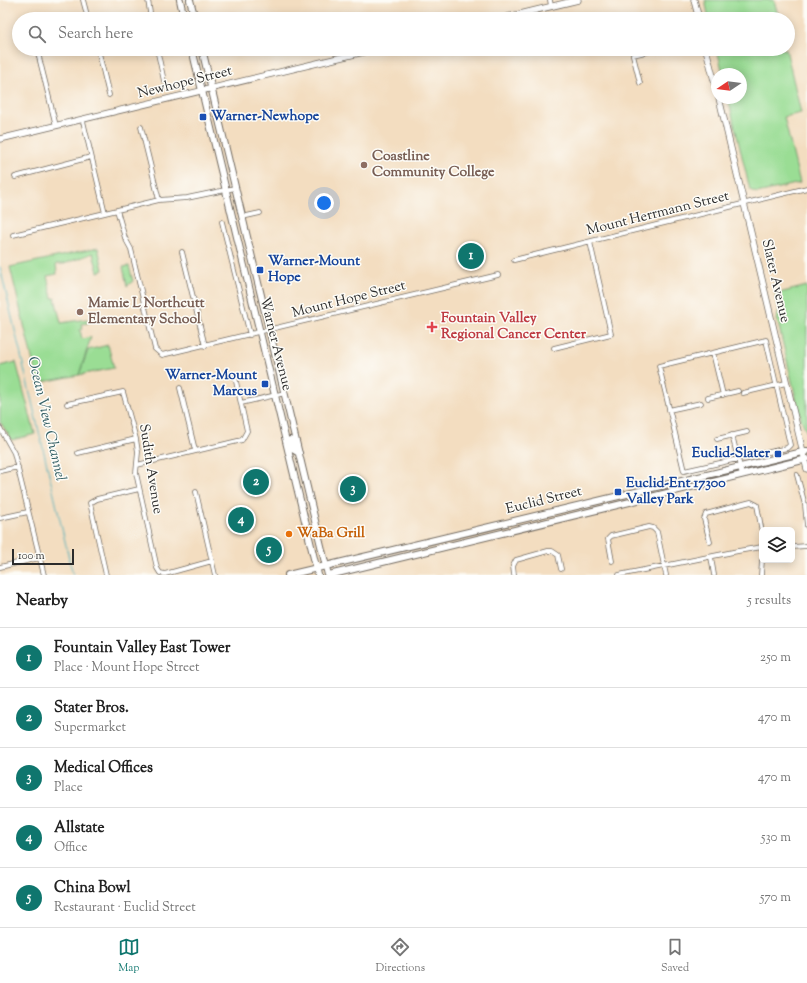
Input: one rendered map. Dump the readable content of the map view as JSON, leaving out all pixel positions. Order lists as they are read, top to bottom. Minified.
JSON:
{"streets":{"main road":["Warner Avenue","Euclid Street"],"street":["Newhope Street","Mount Herrmann Street","Slater Avenue","Mount Hope Street","Sudith Avenue"]},"crossings":[["Newhope Street","Warner Avenue"],["Mount Herrmann Street","Slater Avenue"],["Slater Avenue","Euclid Street"],["Mount Hope Street","Warner Avenue"],["Warner Avenue","Euclid Street"]],"water":["Ocean View Channel"],"places":{"transit":["Warner-Newhope","Warner-Mount Hope","Warner-Mount Marcus","Euclid-Slater","Euclid-Ent 17300 Valley Park"],"other":["Coastline Community College","Mamie L Northcutt Elementary School","WaBa Grill"],"health":["Fountain Valley Regional Cancer Center"]},"scale_bar":"100 m","north":"left","page":{"search":"Search here","pins":["1","2","3","4","5"],"scale":"100 m","heading":["Nearby","5 results"],"list":[{"mark":"1","name":"Fountain Valley East Tower","note":"Place · Mount Hope Street","value":"250 m"},{"mark":"2","name":"Stater Bros.","note":"Supermarket","value":"470 m"},{"mark":"3","name":"Medical Offices","note":"Place","value":"470 m"},{"mark":"4","name":"Allstate","note":"Office","value":"530 m"},{"mark":"5","name":"China Bowl","note":"Restaurant · Euclid Street","value":"570 m"}],"nav":["Map","Directions","Saved"]}}
